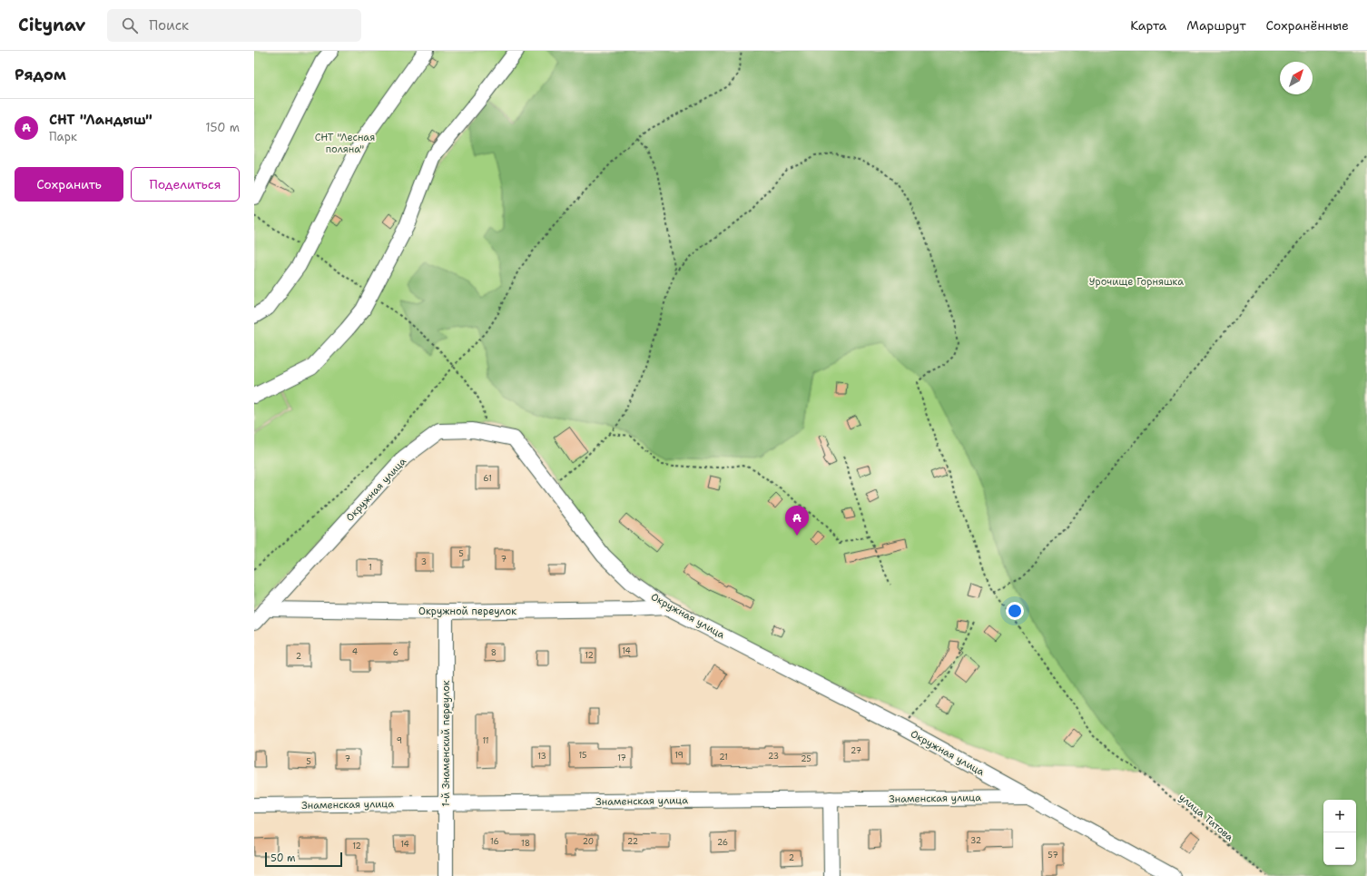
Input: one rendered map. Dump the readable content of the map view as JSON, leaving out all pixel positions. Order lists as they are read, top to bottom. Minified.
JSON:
{"streets":{"street":["Окружная улица","Окружной переулок","1-й Знаменский переулок","Знаменская улица"],"path":["улица Титова"]},"crossings":[["Окружная улица","Окружной переулок"],["Окружная улица","Знаменская улица"],["Окружной переулок","1-й Знаменский переулок"],["1-й Знаменский переулок","Знаменская улица"]],"parks":["СНТ \"Лесная поляна\"","Урочище Горняшка"],"house_numbers":["61","5","7","3","1","14","4","6","8","12","2","9","11","27","15","19","13","23","21","17","7","25","5","32","16","20","22","26","18","14","12","57","2"],"scale_bar":"50 m","north":"top right","page":{"header":"Citynav","search":"Поиск","nav":["Карта","Маршрут","Сохранённые"],"heading":"Рядом","list":[{"mark":"A","name":"СНТ \"Ландыш\"","note":"Парк","value":"150 m"}],"buttons":["Сохранить","Поделиться"],"pins":"A","map_buttons":["+","−"],"scale":"50 m"}}
